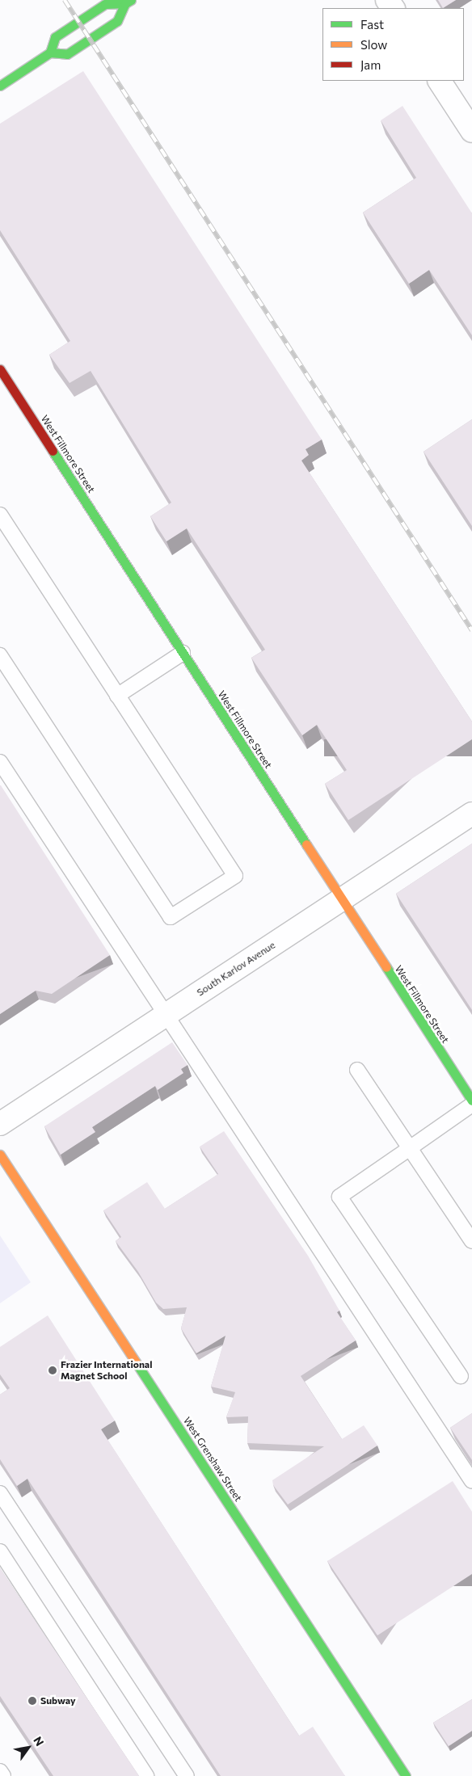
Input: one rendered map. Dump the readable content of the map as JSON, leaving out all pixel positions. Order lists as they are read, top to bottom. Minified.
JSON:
{"streets":{"street":["West Fillmore Street","South Karlov Avenue","West Grenshaw Street"]},"crossings":[["West Fillmore Street","South Karlov Avenue"]],"places":["Frazier International Magnet School","Subway"],"legend":["Fast","Slow","Jam"],"north":"top right"}
